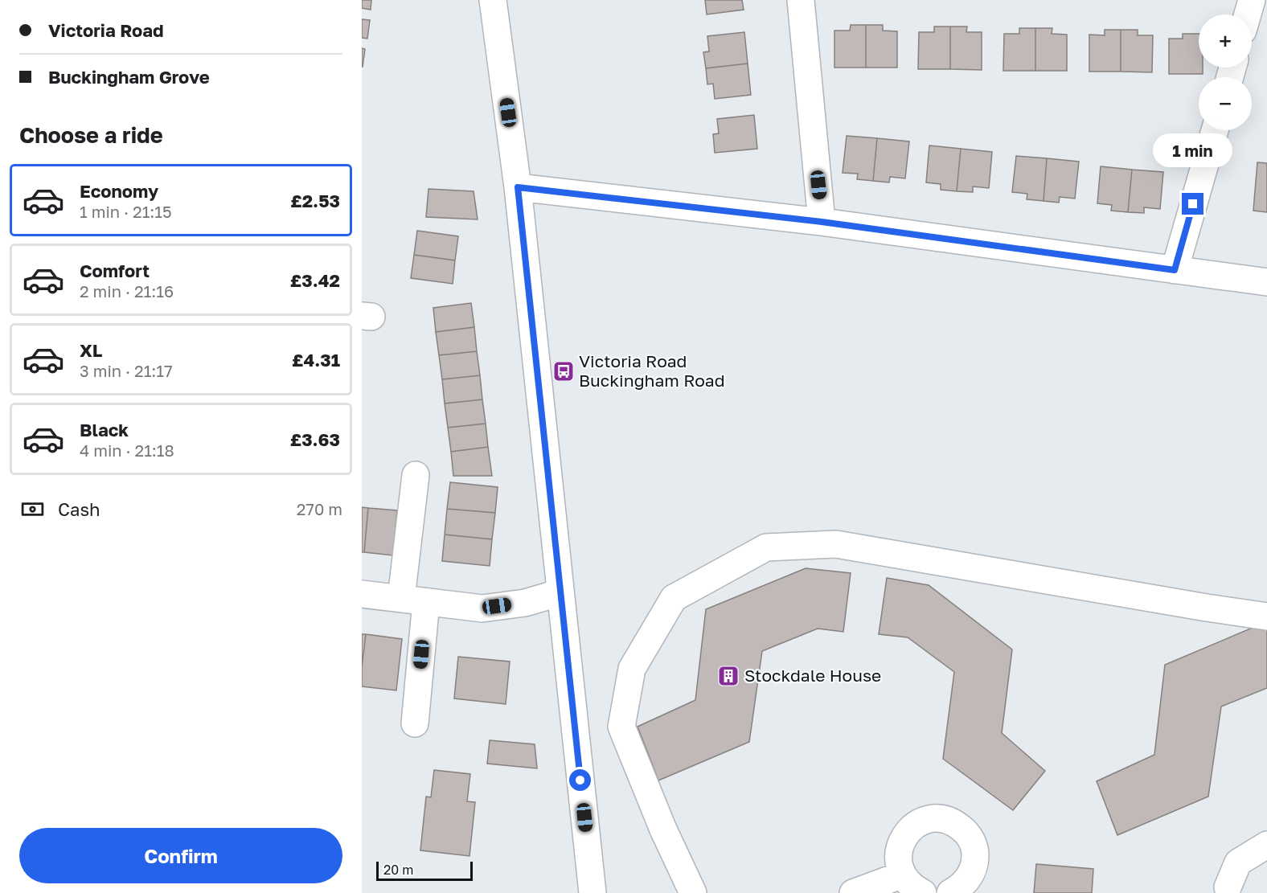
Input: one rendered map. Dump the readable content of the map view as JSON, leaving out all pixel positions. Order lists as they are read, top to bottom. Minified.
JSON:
{"places":{"bus stop":["Victoria Road Buckingham Road"],"building":["Stockdale House"]},"scale_bar":"20 m","page":{"banner":["Victoria Road","Buckingham Grove"],"map_buttons":["+","−"],"heading":"Choose a ride","bubble":"1 min","list":[{"name":"Economy","note":"1 min · 21:15","value":"£2.53"},{"name":"Comfort","note":"2 min · 21:16","value":"£3.42"},{"name":"XL","note":"3 min · 21:17","value":"£4.31"},{"name":"Black","note":"4 min · 21:18","value":"£3.63"}],"pay":["Cash","270 m"],"buttons":"Confirm","scale":"20 m"}}
